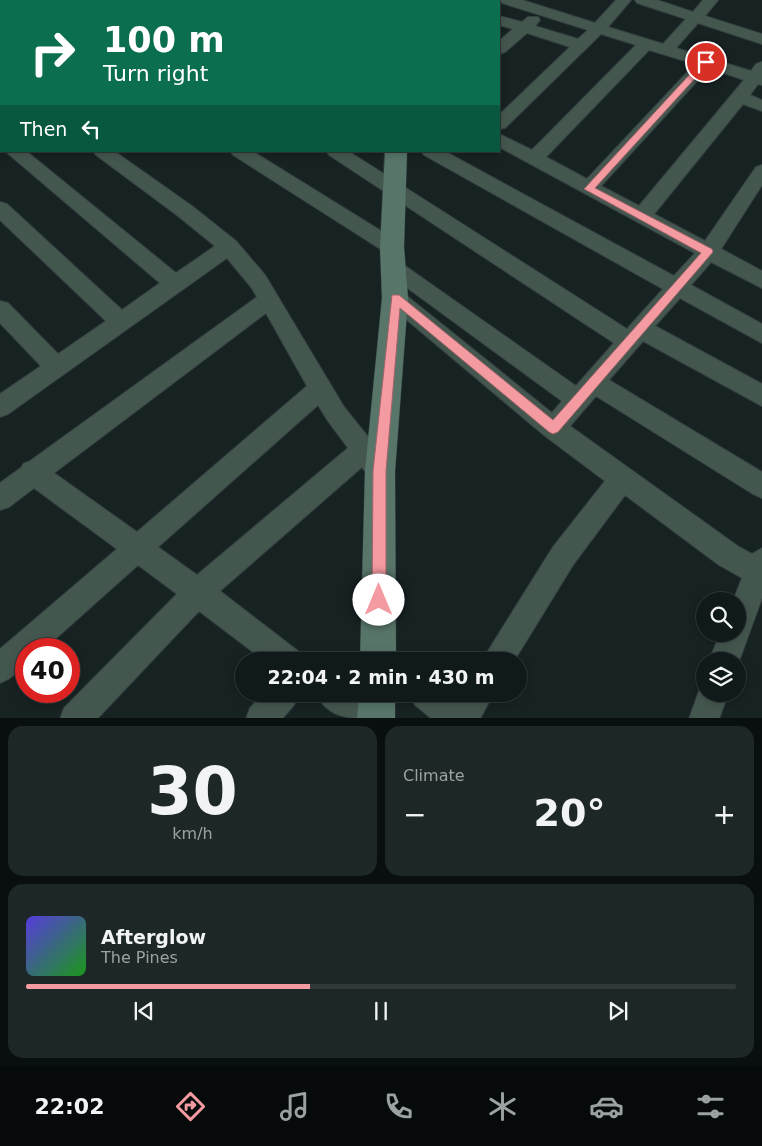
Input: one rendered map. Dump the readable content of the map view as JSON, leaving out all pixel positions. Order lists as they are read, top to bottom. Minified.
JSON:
{"page":{"turn":["100 m","Turn right"],"then":"Then","limit":"40","trip":"22:04 · 2 min · 430 m","tile":[["30","km/h"],"Climate"],"heat":["−","20°","+"],"song":["Afterglow","The Pines"],"tabs":"22:02"}}
